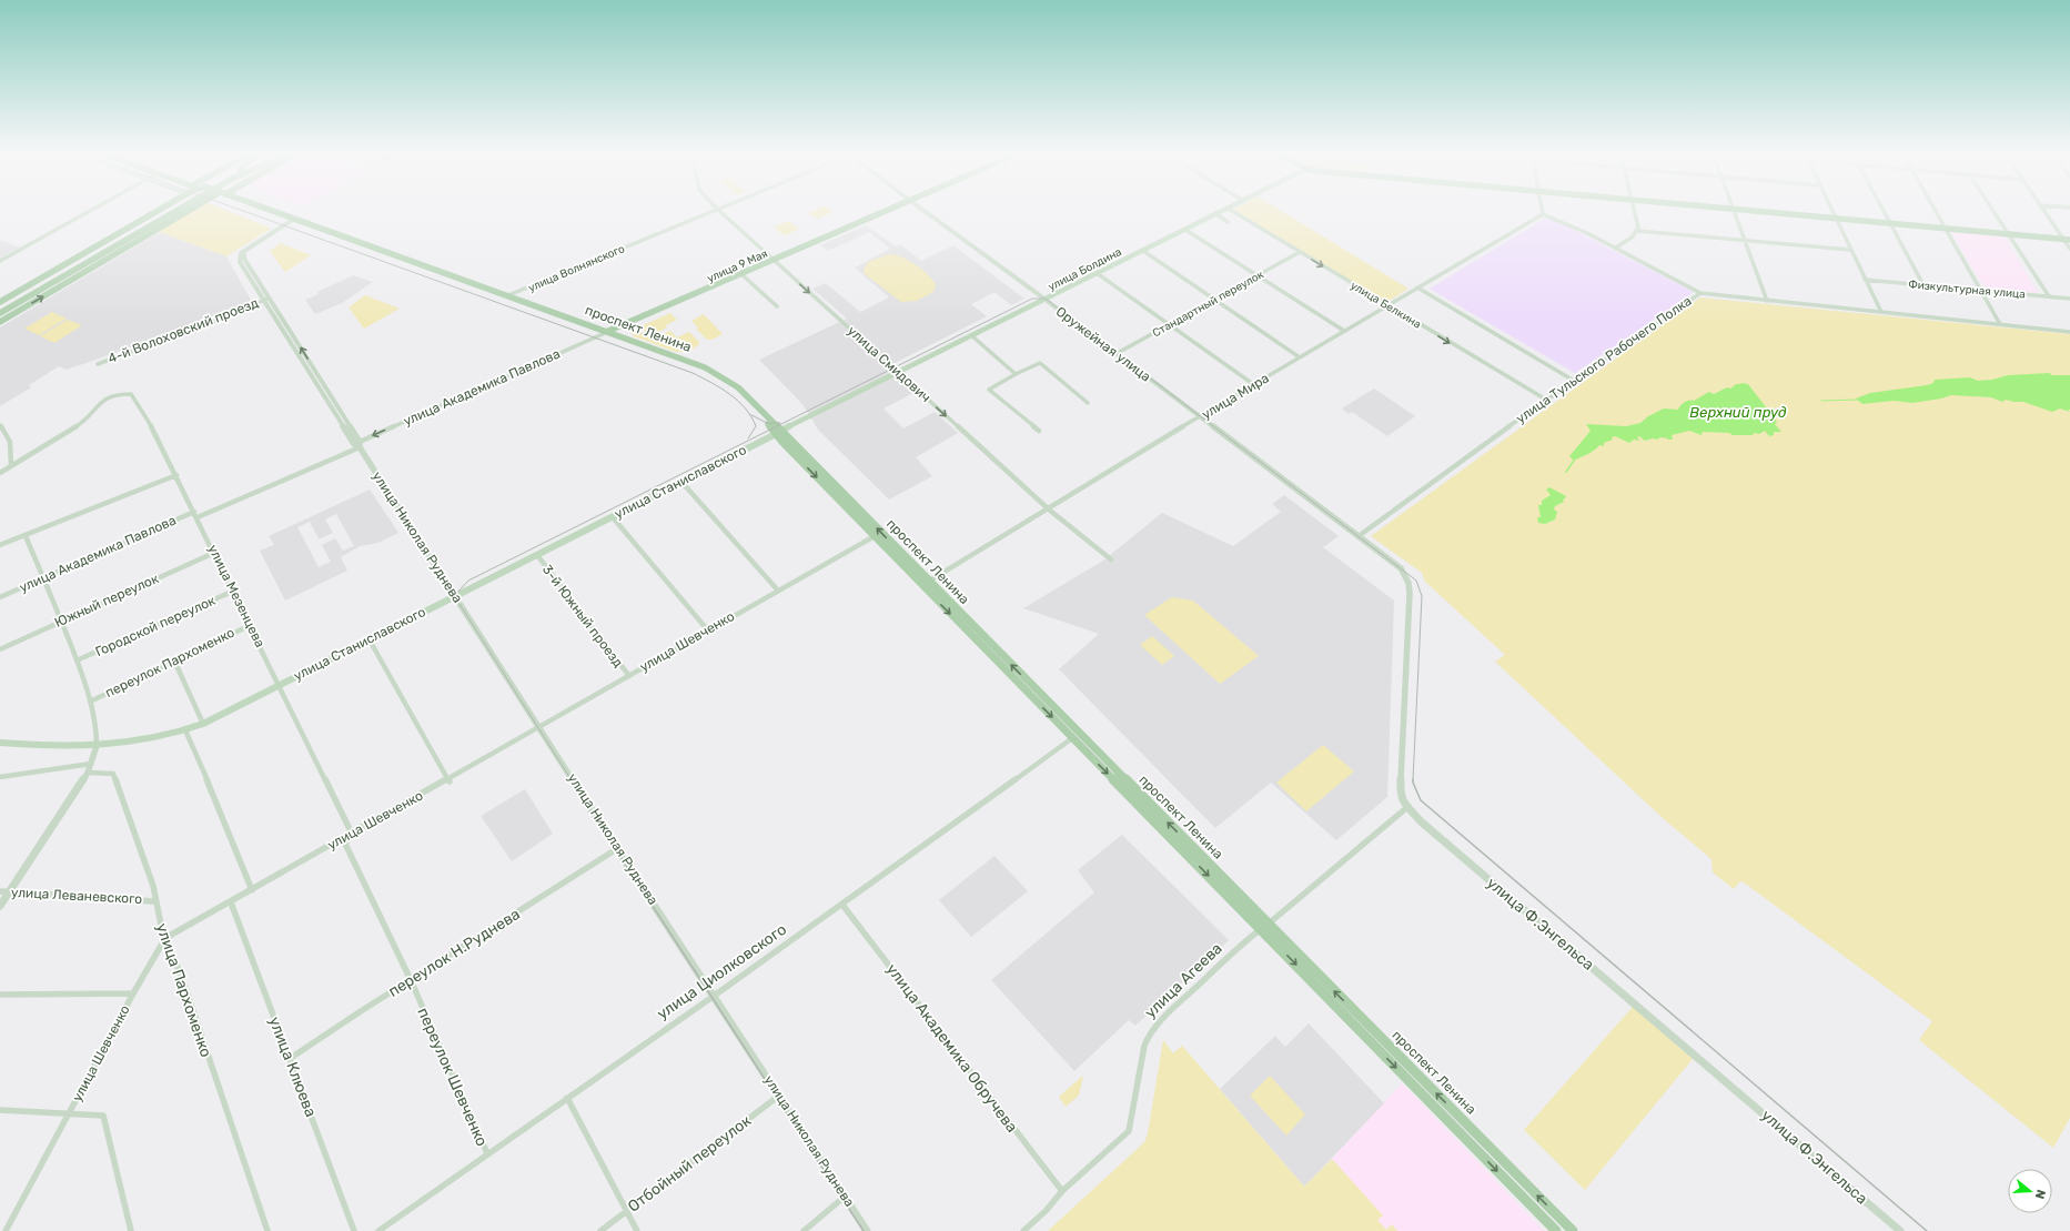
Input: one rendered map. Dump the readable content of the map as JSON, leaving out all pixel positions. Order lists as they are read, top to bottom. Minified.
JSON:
{"streets":{"main road":["улица 9 Мая","улица Болдина","проспект Ленина","улица Станиславского"],"street":["улица Волнянского","Физкультурная улица","Стандартный переулок","улица Белкина","4-й Волоховский проезд","Оружейная улица","улица Тульского Рабочего Полка","улица Смидович","улица Академика Павлова","улица Мира","улица Николая Руднева","улица Мезенцева","Южный переулок","3-й Южный проезд","Городской переулок","улица Шевченко","переулок Пархоменко","улица Леваневского","улица Ф.Энгельса","переулок Н.Руднева","улица Циолковского","улица Агеева","улица Пархоменко","улица Академика Обручева","улица Клюева","переулок Шевченко","Отбойный переулок"]},"crossings":[["улица 9 Мая","проспект Ленина"],["улица 9 Мая","улица Смидович"],["улица 9 Мая","улица Академика Павлова"],["улица Волнянского","проспект Ленина"],["улица Болдина","проспект Ленина"],["улица Болдина","Оружейная улица"],["улица Болдина","улица Смидович"],["улица Болдина","улица Станиславского"],["Стандартный переулок","улица Белкина"],["Стандартный переулок","Оружейная улица"],["улица Белкина","улица Тульского Рабочего Полка"],["улица Белкина","улица Мира"],["проспект Ленина","улица Академика Павлова"],["проспект Ленина","улица Мира"],["проспект Ленина","улица Станиславского"],["проспект Ленина","улица Николая Руднева"],["проспект Ленина","улица Шевченко"],["проспект Ленина","улица Циолковского"],["проспект Ленина","улица Агеева"],["4-й Волоховский проезд","улица Николая Руднева"],["Оружейная улица","улица Тульского Рабочего Полка"],["Оружейная улица","улица Мира"],["улица Смидович","улица Мира"],["улица Академика Павлова","улица Николая Руднева"],["улица Академика Павлова","улица Мезенцева"],["улица Станиславского","улица Николая Руднева"],["улица Станиславского","улица Мезенцева"],["улица Станиславского","3-й Южный проезд"],["улица Николая Руднева","улица Шевченко"],["улица Николая Руднева","переулок Н.Руднева"],["улица Николая Руднева","улица Циолковского"],["улица Николая Руднева","Отбойный переулок"],["улица Мезенцева","Южный переулок"],["улица Мезенцева","Городской переулок"],["улица Мезенцева","улица Шевченко"],["улица Мезенцева","переулок Пархоменко"],["улица Мезенцева","переулок Шевченко"],["3-й Южный проезд","улица Шевченко"],["улица Шевченко","улица Пархоменко"],["улица Шевченко","улица Клюева"],["улица Шевченко","переулок Шевченко"],["улица Леваневского","улица Пархоменко"],["улица Ф.Энгельса","улица Агеева"],["переулок Н.Руднева","улица Клюева"],["переулок Н.Руднева","переулок Шевченко"],["улица Циолковского","улица Академика Обручева"],["улица Циолковского","переулок Шевченко"],["улица Агеева","улица Академика Обручева"]],"one_way":["улица Смидович","улица Академика Павлова"],"water":["Верхний пруд"],"north":"right"}
